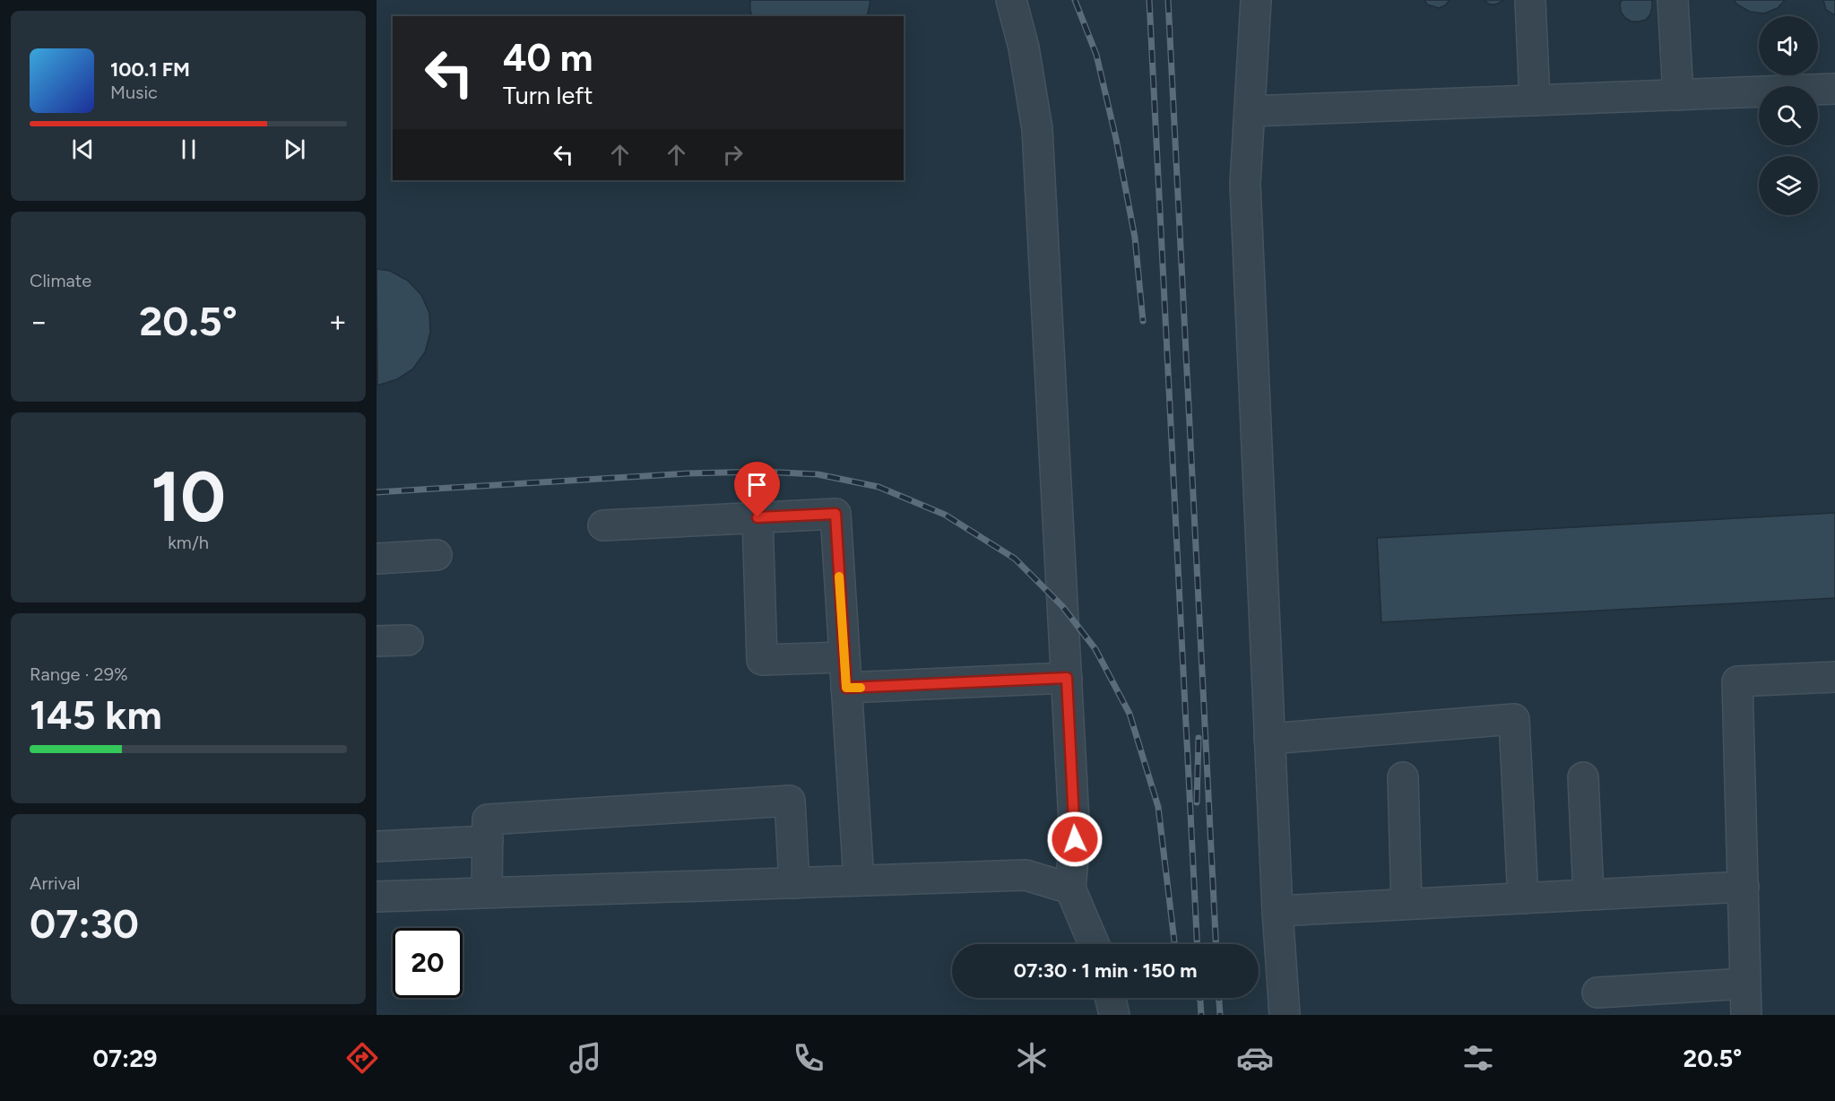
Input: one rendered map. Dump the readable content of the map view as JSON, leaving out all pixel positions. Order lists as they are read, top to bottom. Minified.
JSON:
{"page":{"turn":["40 m","Turn left"],"song":["100.1 FM","Music"],"tile":["Climate",["10","km/h"],["Range · 29%","145 km"],["Arrival","07:30"]],"heat":["−","20.5°","+"],"limit":"20","trip":"07:30 · 1 min · 150 m","tabs":["07:29","20.5°"]}}
